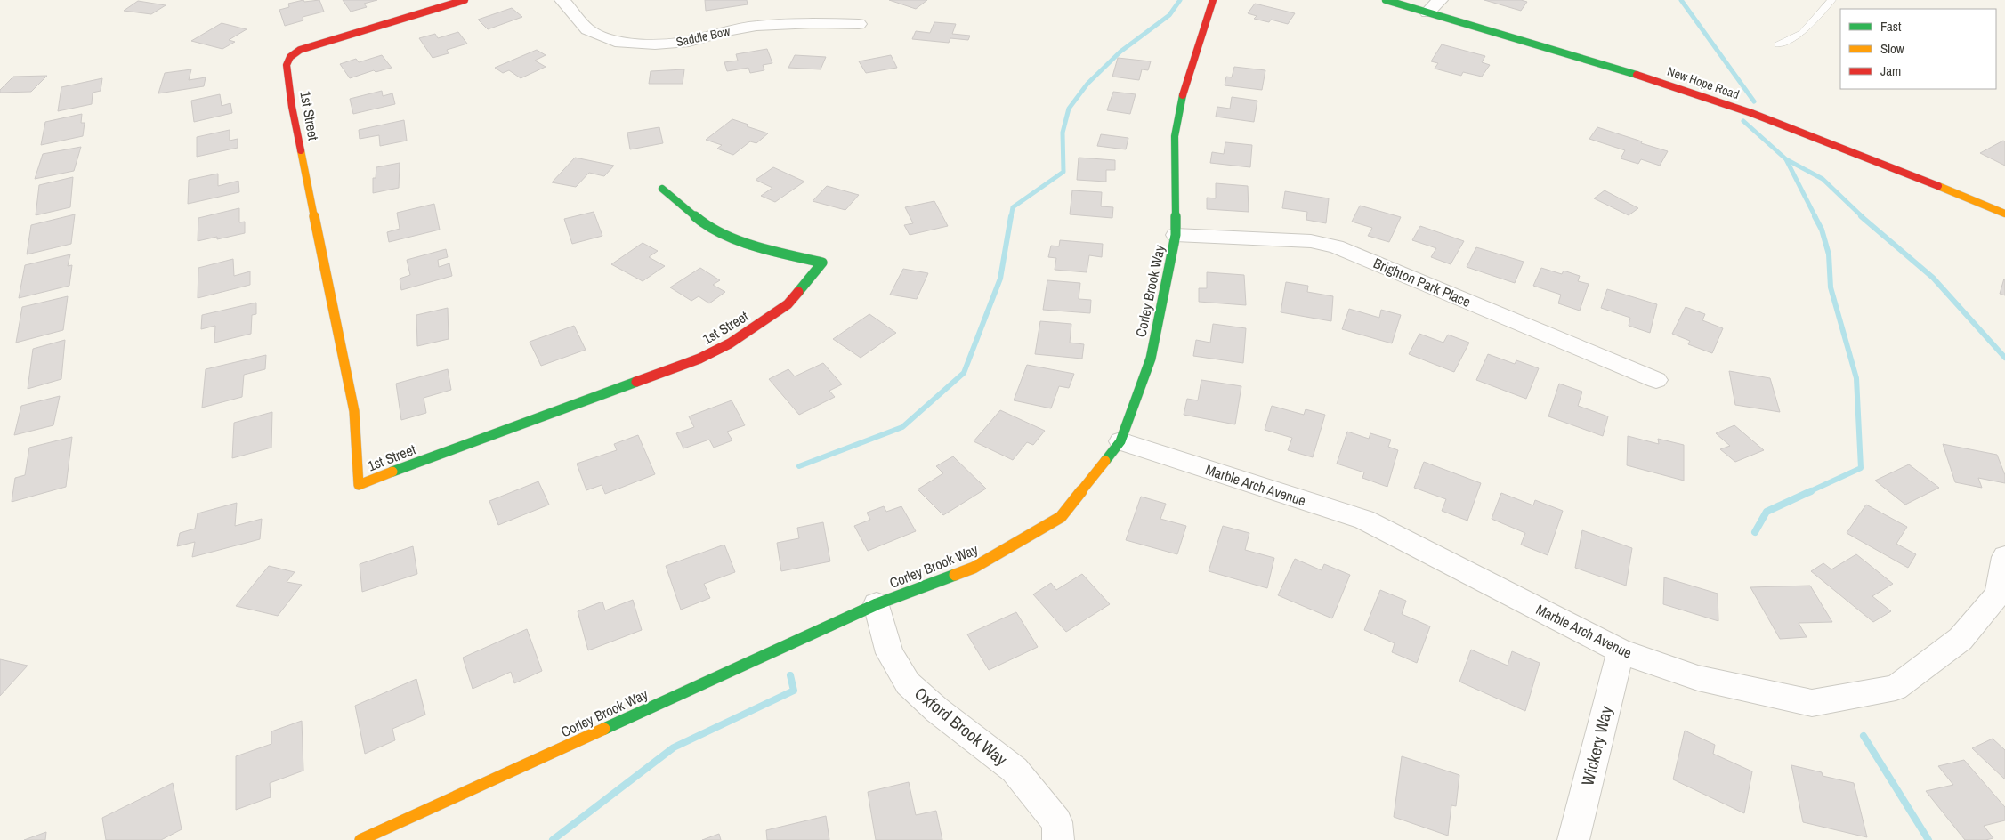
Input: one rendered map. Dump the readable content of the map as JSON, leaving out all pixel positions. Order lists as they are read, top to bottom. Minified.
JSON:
{"streets":{"street":["Saddle Bow","New Hope Road","1st Street","Brighton Park Place","Corley Brook Way","Marble Arch Avenue","Oxford Brook Way","Wickery Way"]},"crossings":[["Brighton Park Place","Corley Brook Way"],["Corley Brook Way","Marble Arch Avenue"],["Corley Brook Way","Oxford Brook Way"],["Marble Arch Avenue","Wickery Way"]],"legend":["Fast","Slow","Jam"]}
